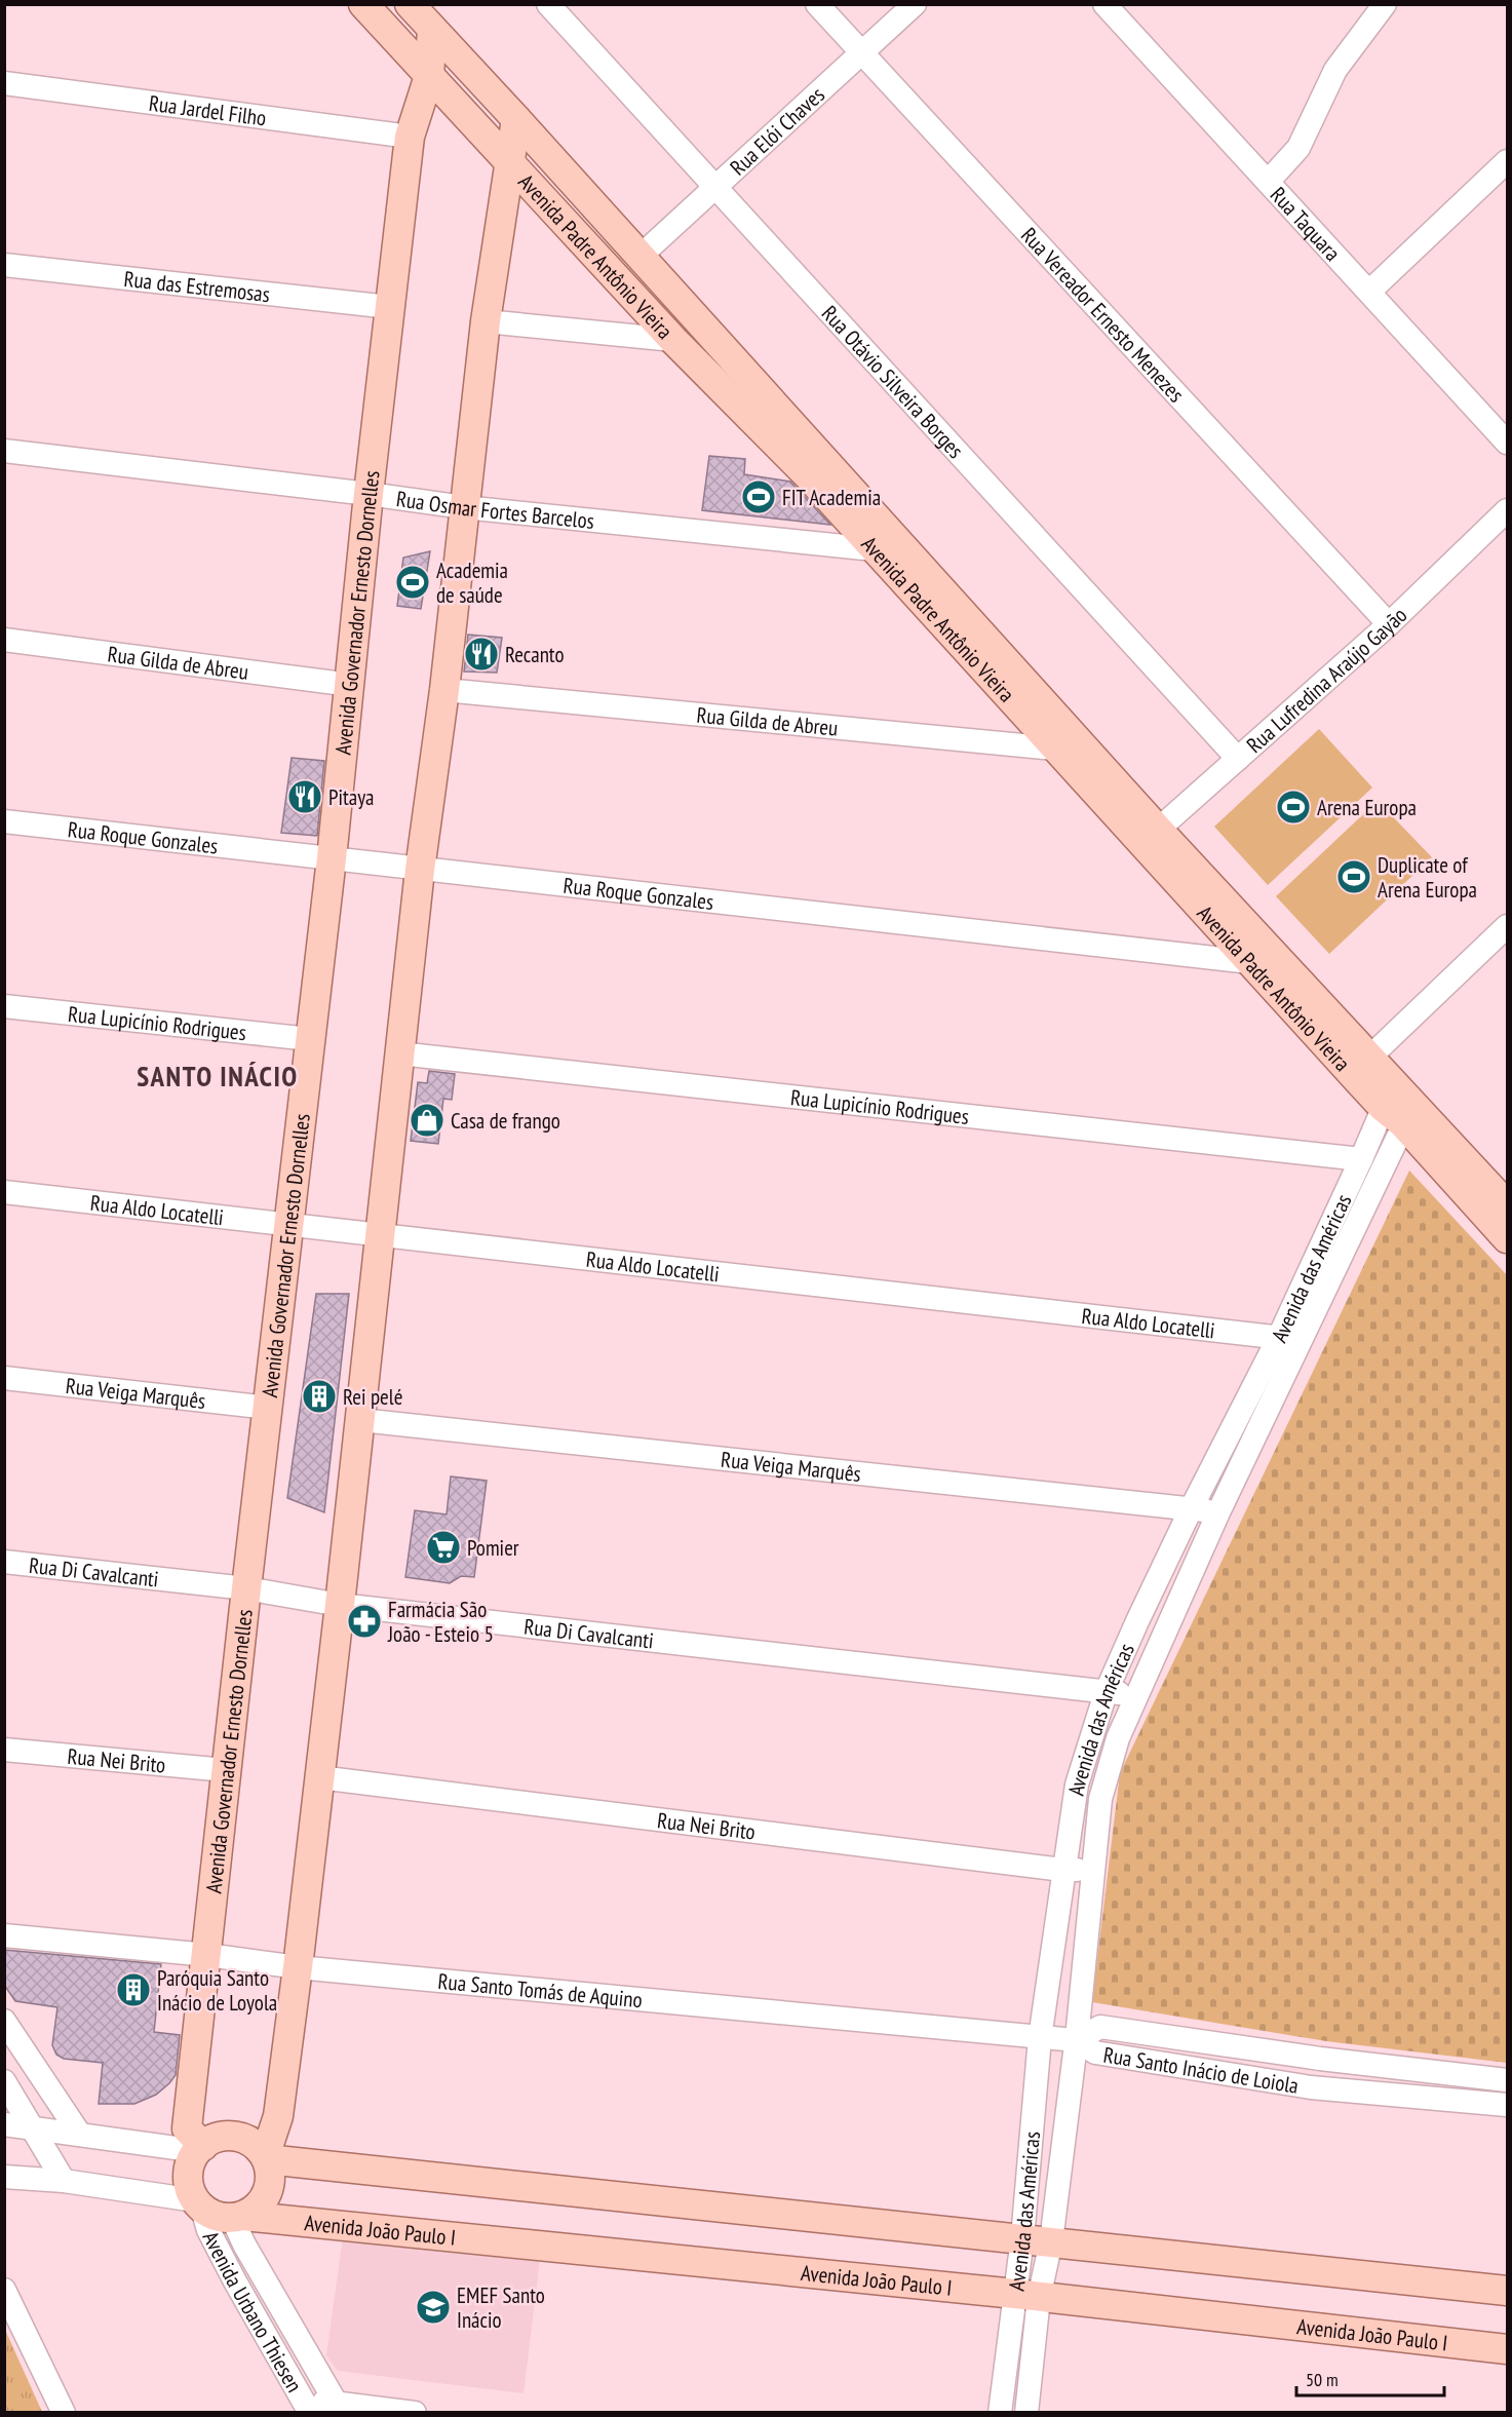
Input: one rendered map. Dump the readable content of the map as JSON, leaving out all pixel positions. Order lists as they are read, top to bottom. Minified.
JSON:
{"streets":{"main road":["Avenida Padre Antônio Vieira","Avenida Governador Ernesto Dornelles","Avenida João Paulo I"],"street":["Rua Jardel Filho","Rua Elói Chaves","Rua Taquara","Rua das Estremosas","Rua Vereador Ernesto Menezes","Rua Otávio Silveira Borges","Rua Osmar Fortes Barcelos","Rua Gilda de Abreu","Rua Lufredina Araújo Gayão","Rua Roque Gonzales","Rua Lupicínio Rodrigues","Rua Aldo Locatelli","Avenida das Américas","Rua Veiga Marquês","Rua Di Cavalcanti","Rua Nei Brito","Rua Santo Tomás de Aquino","Rua Santo Inácio de Loiola","Avenida Urbano Thiesen"]},"crossings":[["Rua Jardel Filho","Avenida Governador Ernesto Dornelles"],["Rua Elói Chaves","Avenida Padre Antônio Vieira"],["Rua Elói Chaves","Rua Vereador Ernesto Menezes"],["Rua Elói Chaves","Rua Otávio Silveira Borges"],["Avenida Padre Antônio Vieira","Rua Osmar Fortes Barcelos"],["Avenida Padre Antônio Vieira","Avenida Governador Ernesto Dornelles"],["Avenida Padre Antônio Vieira","Rua Gilda de Abreu"],["Avenida Padre Antônio Vieira","Rua Lufredina Araújo Gayão"],["Avenida Padre Antônio Vieira","Rua Roque Gonzales"],["Avenida Padre Antônio Vieira","Avenida das Américas"],["Rua das Estremosas","Avenida Governador Ernesto Dornelles"],["Rua Vereador Ernesto Menezes","Rua Lufredina Araújo Gayão"],["Rua Otávio Silveira Borges","Rua Lufredina Araújo Gayão"],["Rua Osmar Fortes Barcelos","Avenida Governador Ernesto Dornelles"],["Avenida Governador Ernesto Dornelles","Rua Gilda de Abreu"],["Avenida Governador Ernesto Dornelles","Rua Roque Gonzales"],["Avenida Governador Ernesto Dornelles","Rua Lupicínio Rodrigues"],["Avenida Governador Ernesto Dornelles","Rua Aldo Locatelli"],["Avenida Governador Ernesto Dornelles","Rua Veiga Marquês"],["Avenida Governador Ernesto Dornelles","Rua Di Cavalcanti"],["Avenida Governador Ernesto Dornelles","Rua Nei Brito"],["Avenida Governador Ernesto Dornelles","Rua Santo Tomás de Aquino"],["Avenida Governador Ernesto Dornelles","Avenida João Paulo I"],["Avenida Governador Ernesto Dornelles","Avenida Urbano Thiesen"],["Rua Lupicínio Rodrigues","Avenida das Américas"],["Rua Aldo Locatelli","Avenida das Américas"],["Avenida das Américas","Rua Veiga Marquês"],["Avenida das Américas","Rua Di Cavalcanti"],["Avenida das Américas","Rua Nei Brito"],["Avenida das Américas","Rua Santo Tomás de Aquino"],["Avenida das Américas","Rua Santo Inácio de Loiola"],["Avenida das Américas","Avenida João Paulo I"],["Rua Santo Tomás de Aquino","Rua Santo Inácio de Loiola"],["Avenida João Paulo I","Avenida Urbano Thiesen"]],"districts":["SANTO INÁCIO"],"places":{"sports":["FIT Academia","Academia de saúde","Arena Europa","Duplicate of Arena Europa"],"restaurant":["Recanto","Pitaya"],"shop":["Casa de frango"],"building":["Rei pelé","Paróquia Santo Inácio de Loyola"],"supermarket":["Pomier"],"pharmacy":["Farmácia São João - Esteio 5"],"school or university":["EMEF Santo Inácio"]},"scale_bar":"50 m"}
